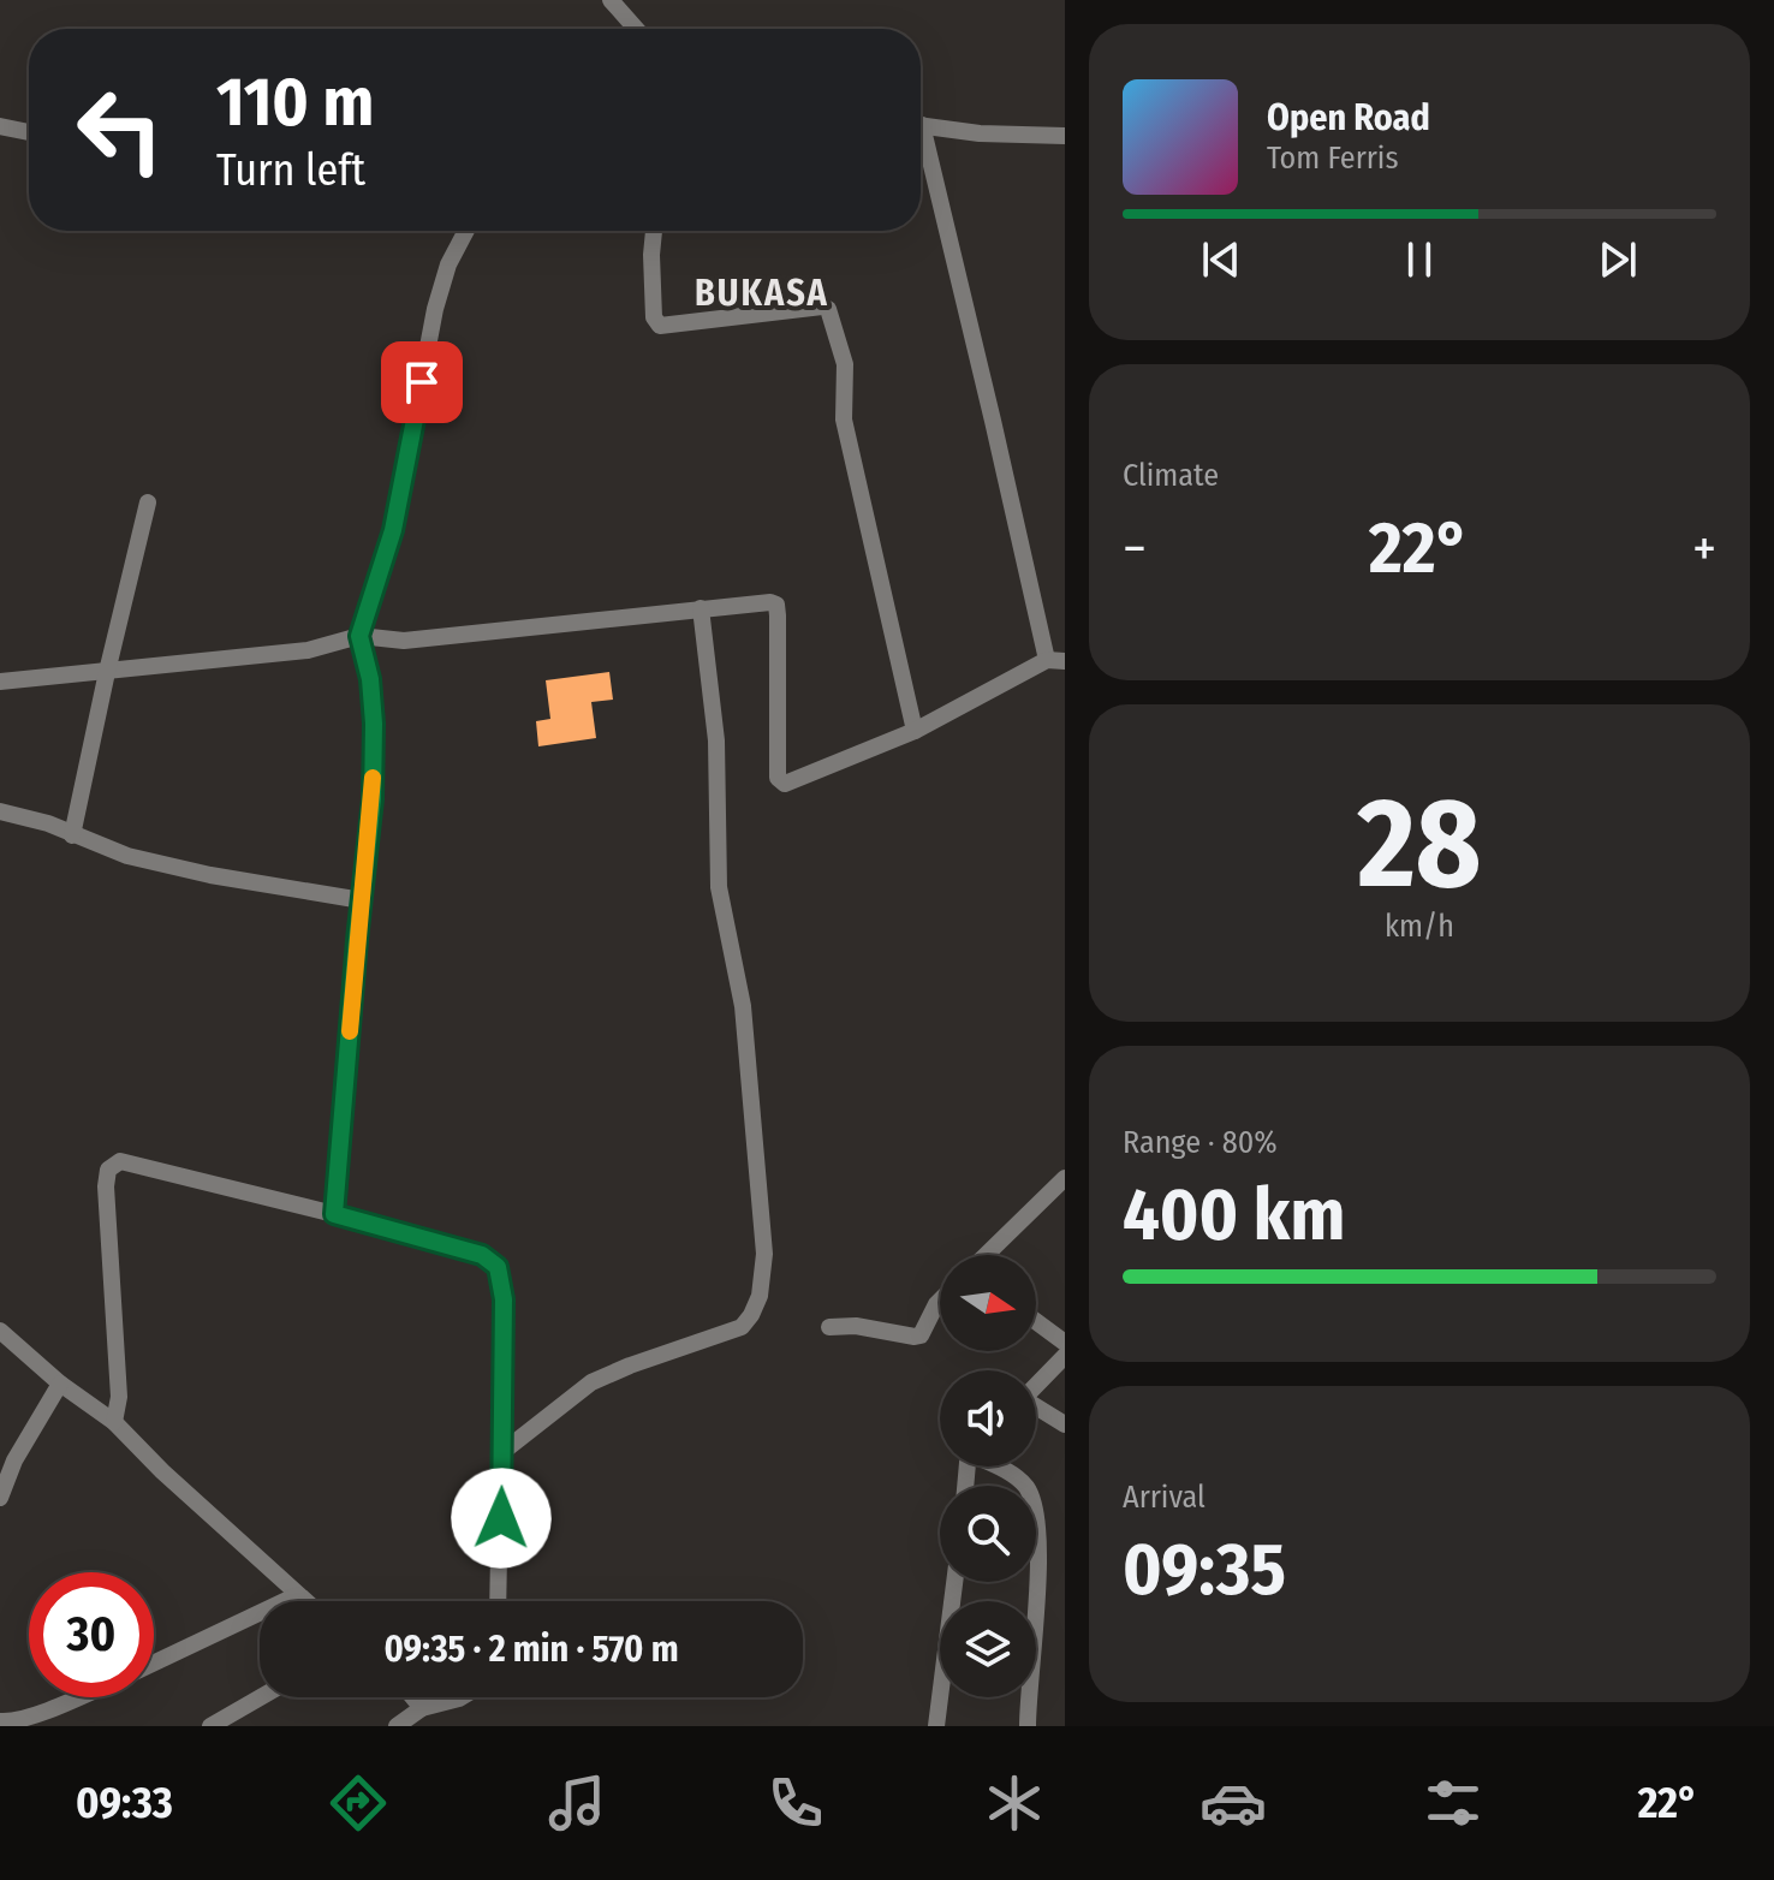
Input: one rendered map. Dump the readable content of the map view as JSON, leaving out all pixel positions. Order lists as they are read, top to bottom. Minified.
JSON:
{"districts":["BUKASA"],"north":"right","page":{"turn":["110 m","Turn left"],"song":["Open Road","Tom Ferris"],"tile":["Climate",["28","km/h"],["Range · 80%","400 km"],["Arrival","09:35"]],"heat":["−","22°","+"],"limit":"30","trip":"09:35 · 2 min · 570 m","tabs":["09:33","22°"]}}
